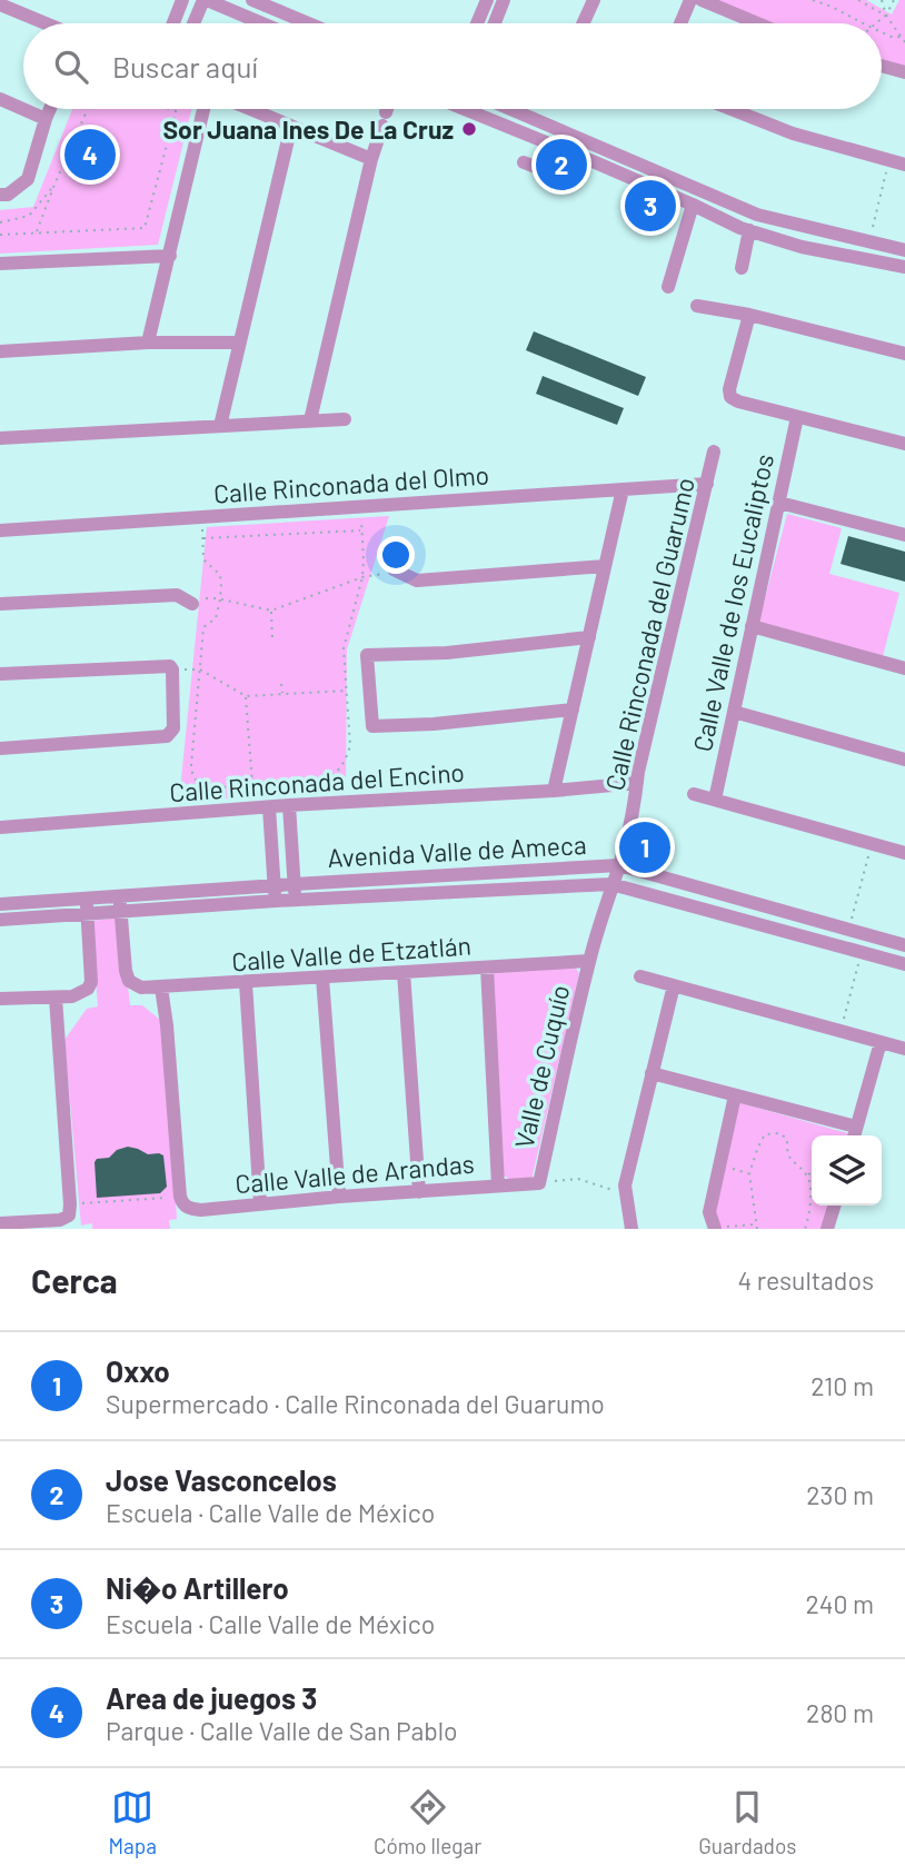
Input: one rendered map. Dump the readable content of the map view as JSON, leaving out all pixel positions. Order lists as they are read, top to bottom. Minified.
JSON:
{"streets":{"street":["Calle Rinconada del Olmo","Calle Valle de los Eucaliptos","Calle Rinconada del Guarumo","Calle Rinconada del Encino","Avenida Valle de Ameca","Calle Valle de Etzatlán","Valle de Cuquío","Calle Valle de Arandas"]},"crossings":[["Calle Rinconada del Olmo","Calle Rinconada del Guarumo"],["Calle Rinconada del Guarumo","Calle Rinconada del Encino"],["Calle Rinconada del Guarumo","Avenida Valle de Ameca"],["Calle Rinconada del Guarumo","Calle Valle de Etzatlán"],["Calle Rinconada del Guarumo","Valle de Cuquío"],["Avenida Valle de Ameca","Calle Valle de Etzatlán"],["Calle Valle de Etzatlán","Valle de Cuquío"],["Valle de Cuquío","Calle Valle de Arandas"]],"places":["Sor Juana Ines De La Cruz"],"page":{"search":"Buscar aquí","pins":["4","2","3","1"],"heading":["Cerca","4 resultados"],"list":[{"mark":"1","name":"Oxxo","note":"Supermercado · Calle Rinconada del Guarumo","value":"210 m"},{"mark":"2","name":"Jose Vasconcelos","note":"Escuela · Calle Valle de México","value":"230 m"},{"mark":"3","name":"Ni�o Artillero","note":"Escuela · Calle Valle de México","value":"240 m"},{"mark":"4","name":"Area de juegos 3","note":"Parque · Calle Valle de San Pablo","value":"280 m"}],"nav":["Mapa","Cómo llegar","Guardados"]}}
